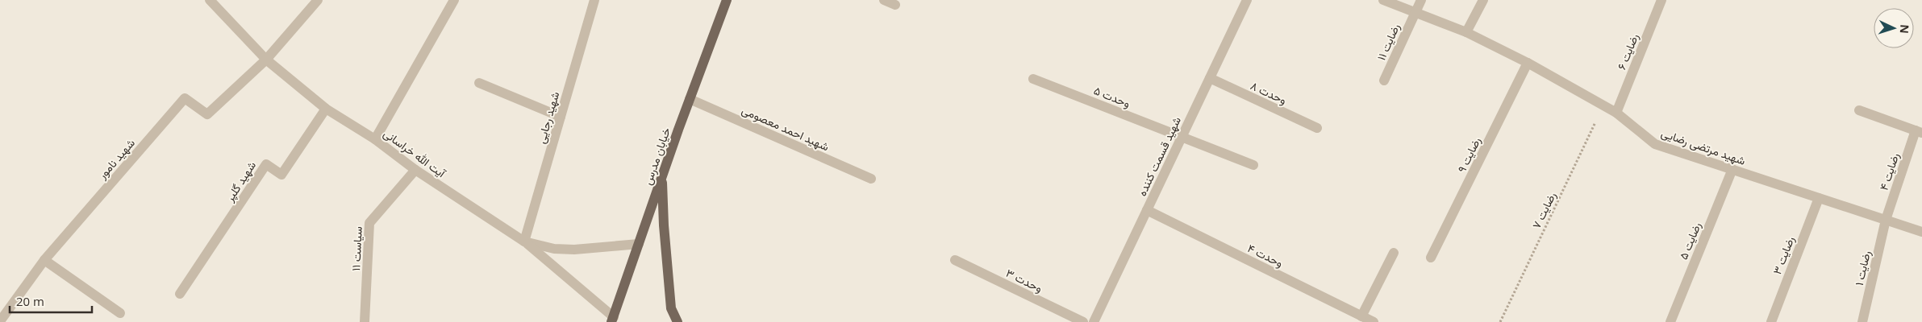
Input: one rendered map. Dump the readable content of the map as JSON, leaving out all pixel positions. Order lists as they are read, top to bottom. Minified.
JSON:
{"streets":{"main road":["خیابان مدرس"],"street":["رضایت ۱۱","رضایت ۶","وحدت ۸","وحدت ۵","شهید رجایی","شهید احمد معصومی","شهید مرتضی رضایی","آیت الله خراسانی","رضایت ۹","شهید قسمت کننده","شهید نامور","رضایت ۴","شهید گلپر","رضایت ۵","سیاست ۱۱","وحدت ۴","رضایت ۳","رضایت ۱","وحدت ۳"],"path":["رضایت ۷"]},"crossings":[["رضایت ۱۱","شهید مرتضی رضایی"],["رضایت ۶","شهید مرتضی رضایی"],["وحدت ۸","شهید قسمت کننده"],["وحدت ۵","شهید قسمت کننده"],["شهید رجایی","آیت الله خراسانی"],["شهید احمد معصومی","خیابان مدرس"],["شهید مرتضی رضایی","رضایت ۹"],["شهید مرتضی رضایی","رضایت ۴"],["شهید مرتضی رضایی","رضایت ۷"],["شهید مرتضی رضایی","رضایت ۵"],["شهید مرتضی رضایی","رضایت ۳"],["شهید مرتضی رضایی","رضایت ۱"],["آیت الله خراسانی","خیابان مدرس"],["آیت الله خراسانی","شهید نامور"],["آیت الله خراسانی","شهید گلپر"],["آیت الله خراسانی","سیاست ۱۱"],["شهید قسمت کننده","وحدت ۴"],["رضایت ۴","رضایت ۱"]],"scale_bar":"20 m","north":"right"}
